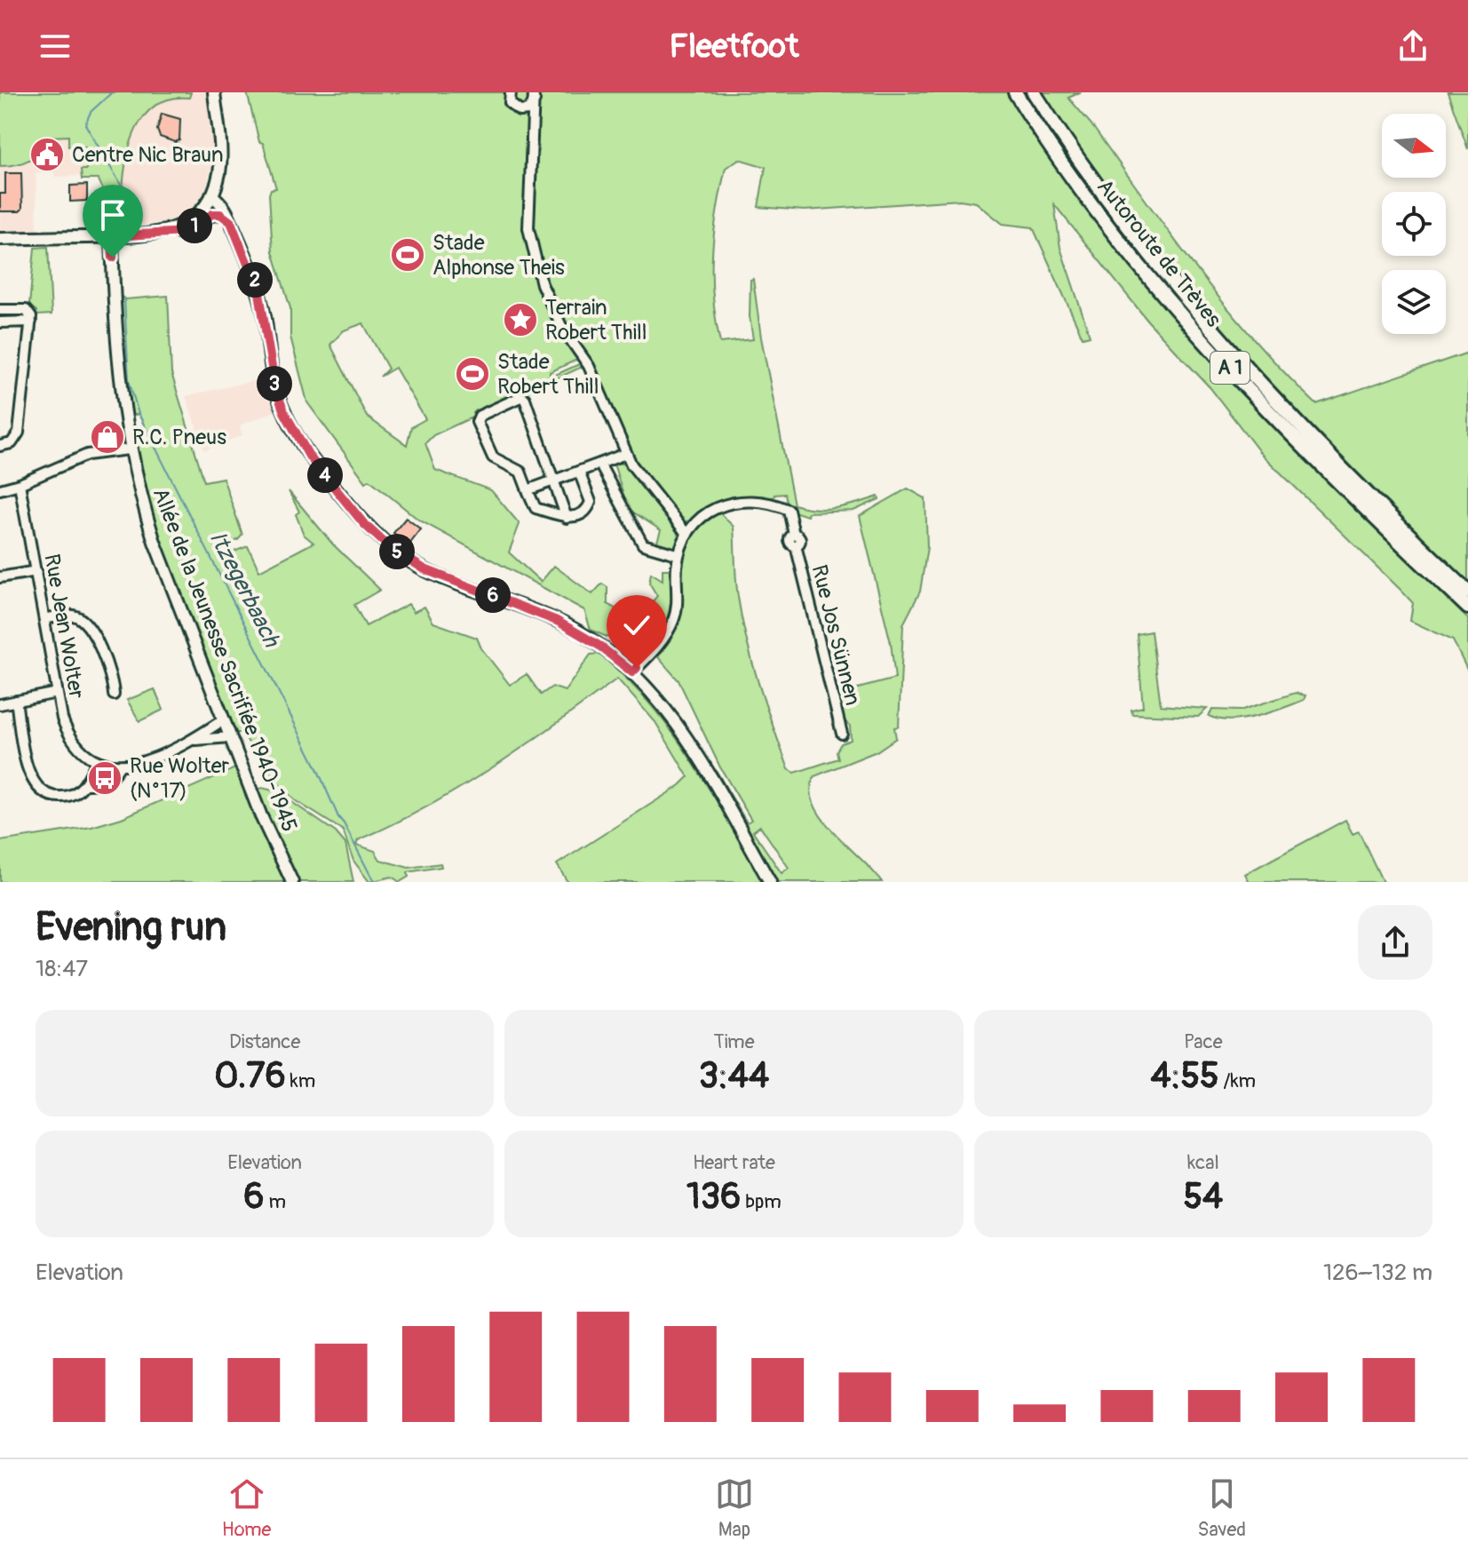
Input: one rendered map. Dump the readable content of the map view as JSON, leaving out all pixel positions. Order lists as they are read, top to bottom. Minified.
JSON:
{"streets":{"highway":["Autoroute de Trèves","A 1"],"main road":["Allée de la Jeunesse Sacrifiée 1940-1945"],"street":["Rue Jean Wolter","Rue Jos Sünnen"]},"water":["Itzegerbaach"],"places":{"public building":["Centre Nic Braun"],"sports":["Stade Alphonse Theis","Stade Robert Thill"],"place":["Terrain Robert Thill"],"shop":["R.C. Pneus"],"bus stop":["Rue Wolter (N°17)"]},"north":"right","page":{"header":"Fleetfoot","pins":["1","2","3","4","5","6"],"heading":["Evening run","18:47"],"stats":[["Distance","0.76 km"],["Time","3:44"],["Pace","4:55 /km"],["Elevation","6 m"],["Heart rate","136 bpm"],["kcal","54"]],"chart":["Elevation","126–132 m"],"tabs":["Home","Map","Saved"]}}
